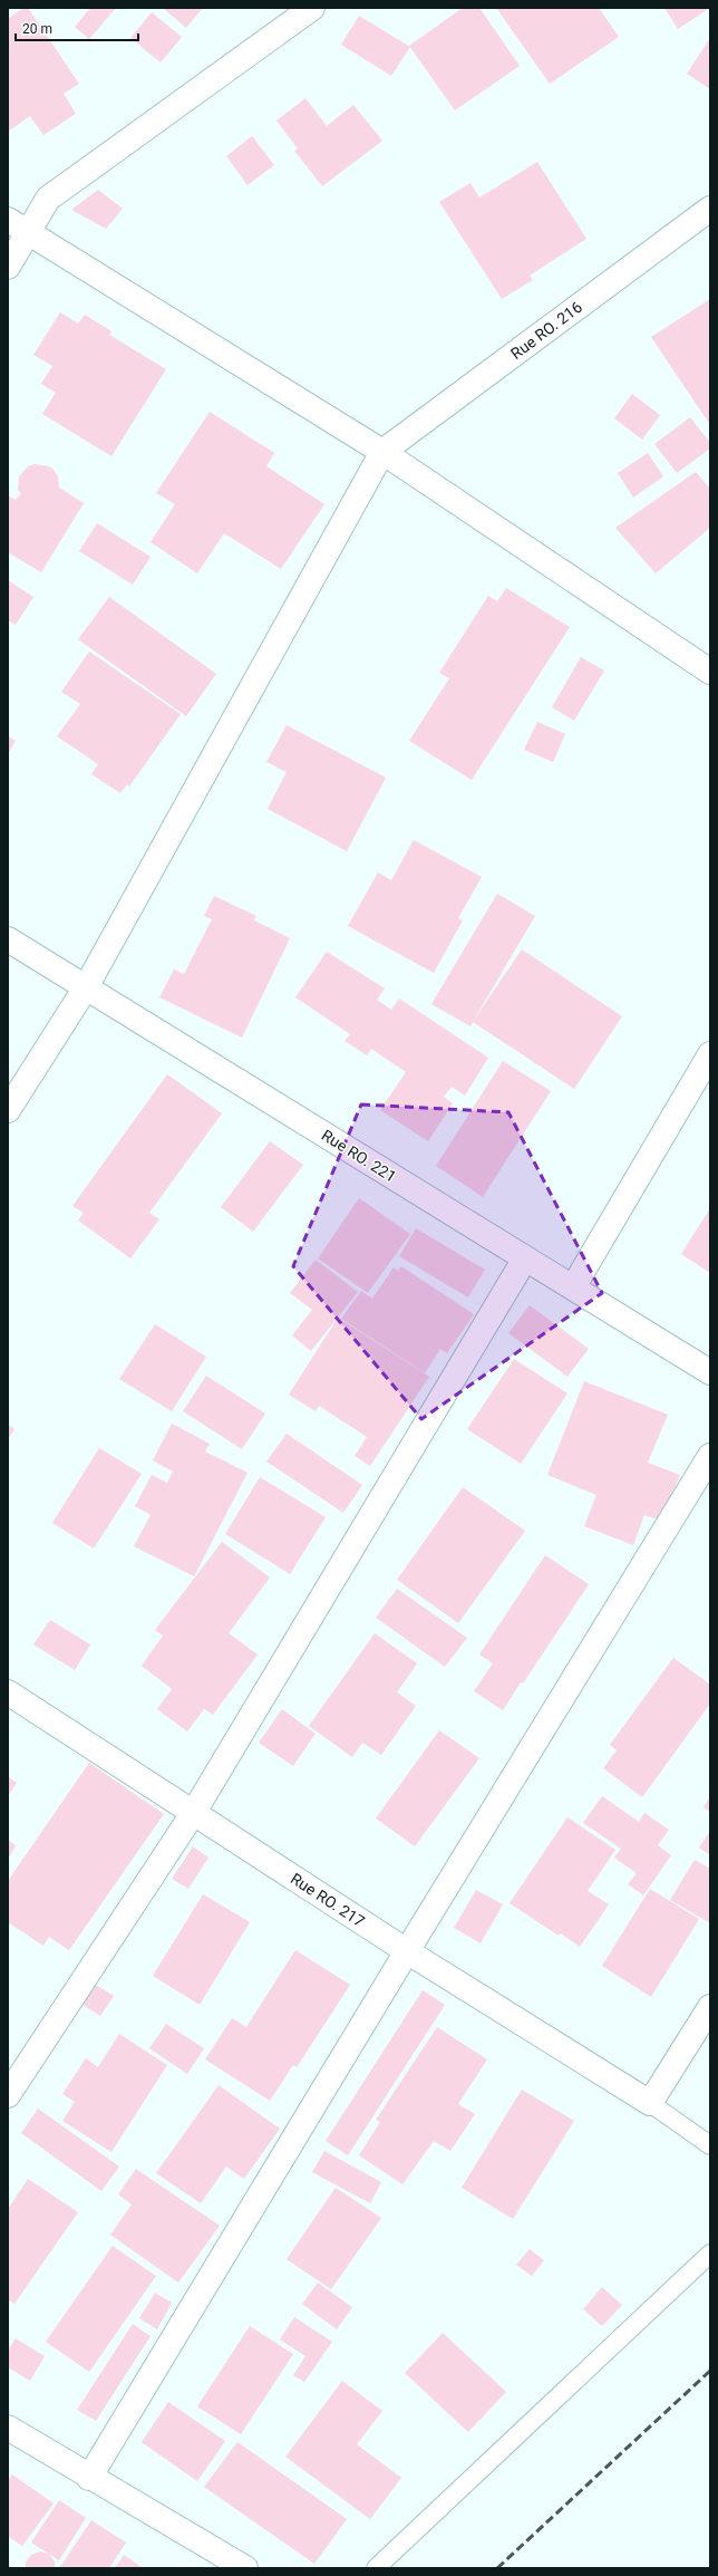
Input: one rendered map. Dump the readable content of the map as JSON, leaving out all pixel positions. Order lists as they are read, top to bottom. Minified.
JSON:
{"streets":{"street":["Rue RO. 216","Rue RO. 221","Rue RO. 217"]},"scale_bar":"20 m"}
